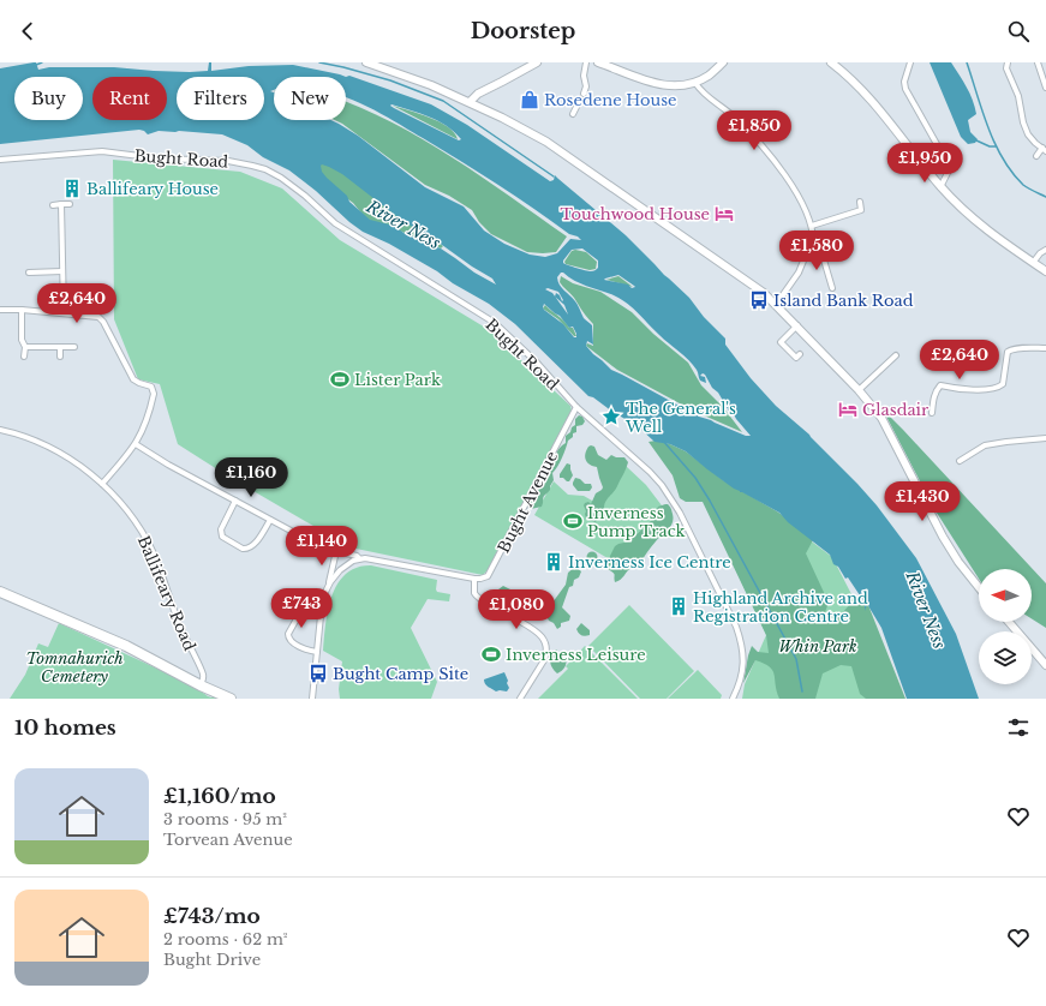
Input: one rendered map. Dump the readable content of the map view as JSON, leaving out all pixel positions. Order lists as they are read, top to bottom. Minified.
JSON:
{"streets":{"street":["Bught Road","Bught Avenue","Ballifeary Road"]},"crossings":[["Bught Road","Bught Avenue"]],"water":["River Ness"],"parks":["Whin Park","Tomnahurich Cemetery"],"places":{"shop":["Rosedene House"],"building":["Ballifeary House","Inverness Ice Centre","Highland Archive and Registration Centre"],"hotel":["Touchwood House","Glasdair"],"bus stop":["Island Bank Road","Bught Camp Site"],"sports":["Lister Park","Inverness Pump Track","Inverness Leisure"],"place":["The General's Well"]},"north":"left","page":{"header":"Doorstep","chip":["Buy","Rent","Filters","New"],"price":["£1,850","£1,950","£1,580","£2,640","£2,640","£1,160","£1,430","£1,140","£743","£1,080"],"heading":"10 homes","list":[{"name":"£1,160/mo","note":"3 rooms · 95 m² · Torvean Avenue"},{"name":"£743/mo","note":"2 rooms · 62 m² · Bught Drive"}]}}
